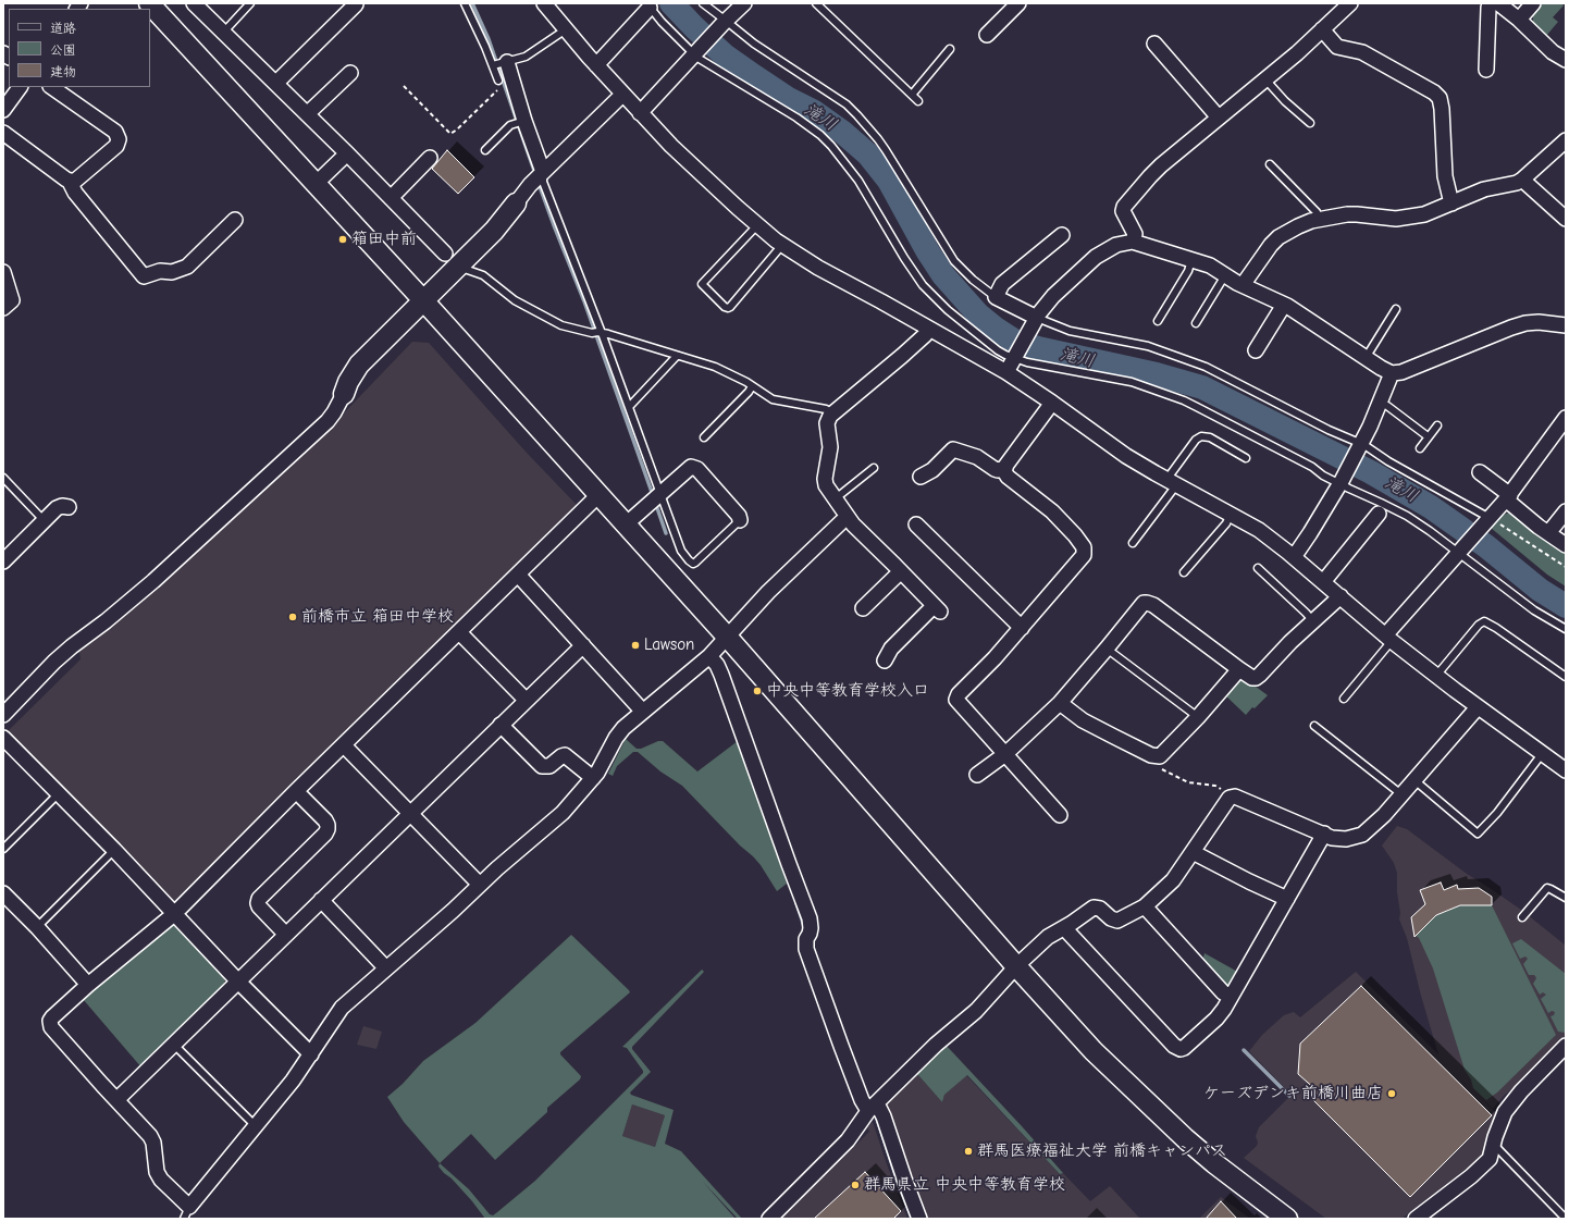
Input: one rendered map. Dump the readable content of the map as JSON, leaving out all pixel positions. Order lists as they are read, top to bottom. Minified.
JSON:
{"water":["滝川"],"places":["箱田中前","前橋市立 箱田中学校","Lawson","中央中等教育学校入口","ケーズデンキ前橋川曲店","群馬医療福祉大学 前橋キャンパス","群馬県立 中央中等教育学校"],"legend":["道路","公園","建物"]}
